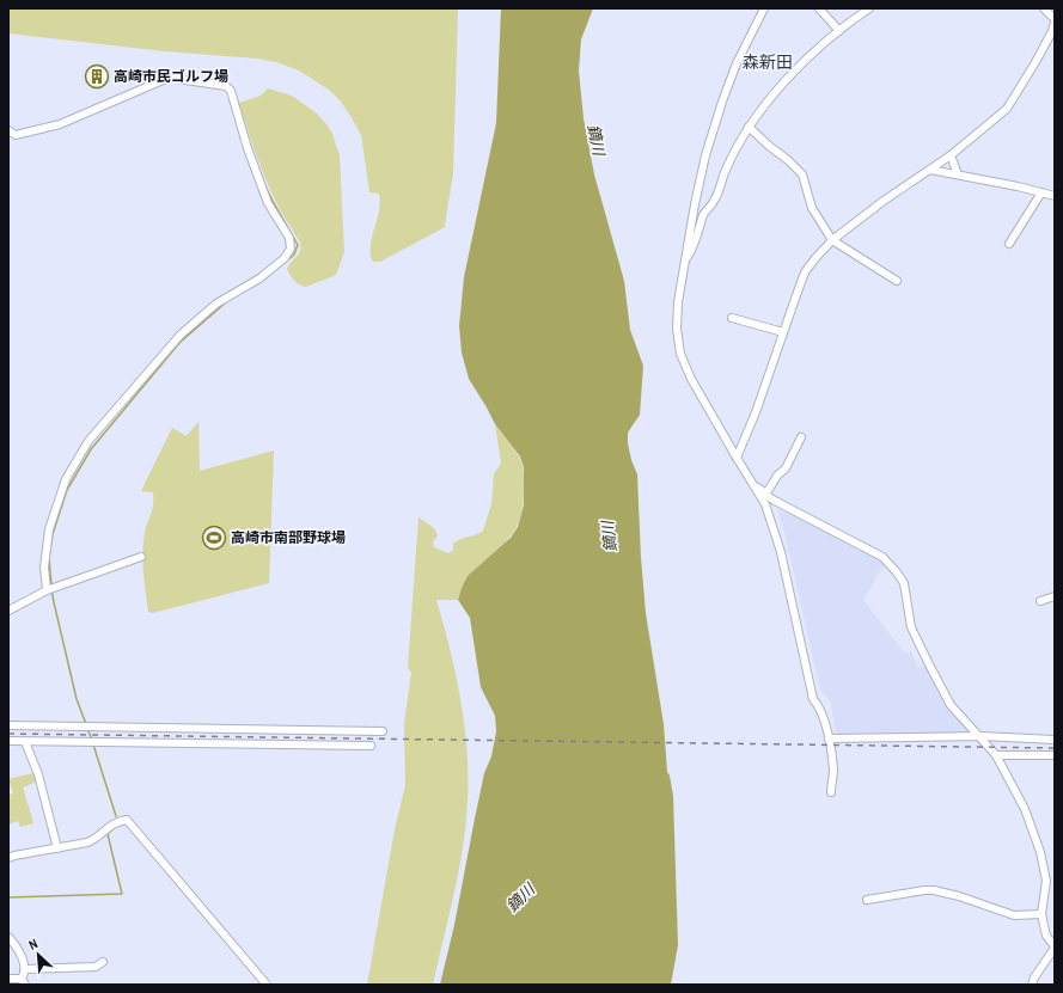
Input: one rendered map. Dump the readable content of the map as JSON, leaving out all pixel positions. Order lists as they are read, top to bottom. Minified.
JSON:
{"districts":["森新田"],"water":["鏑川"],"places":{"building":["高崎市民ゴルフ場"],"sports":["高崎市南部野球場"]},"north":"top left"}
